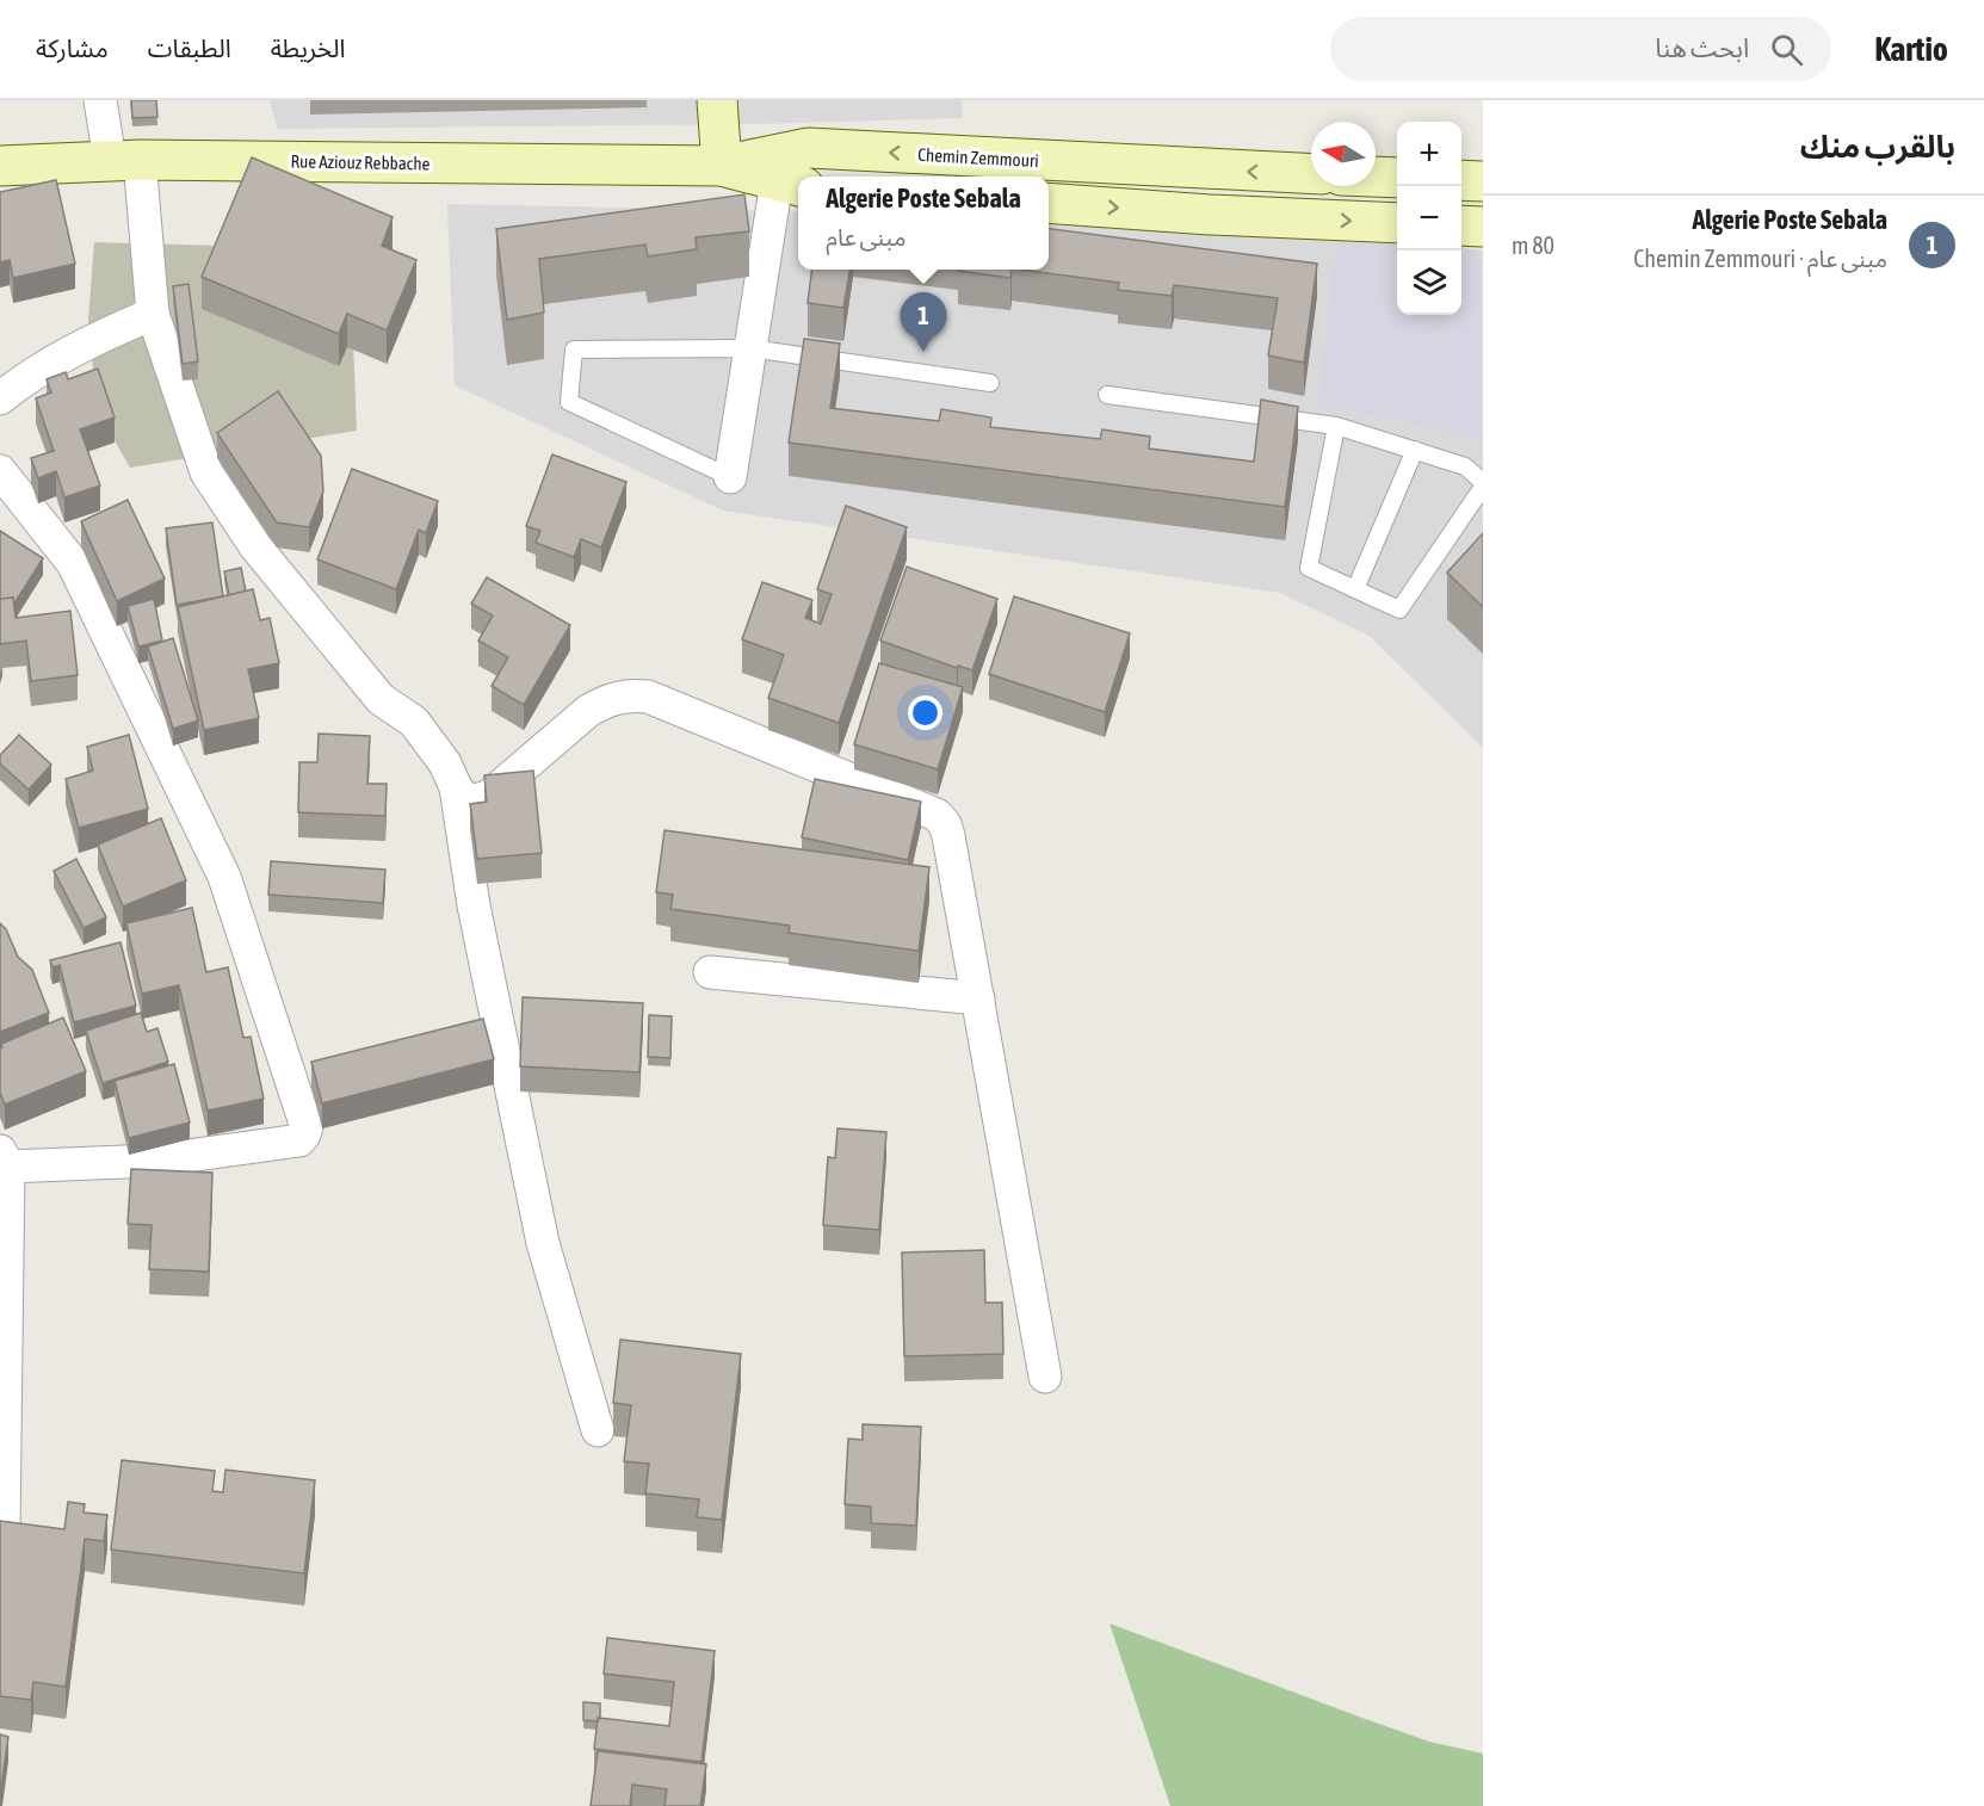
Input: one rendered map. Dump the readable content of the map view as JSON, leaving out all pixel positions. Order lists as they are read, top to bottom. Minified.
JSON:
{"streets":{"street":["Chemin Zemmouri","Rue Aziouz Rebbache"]},"crossings":[["Chemin Zemmouri","Rue Aziouz Rebbache"]],"north":"left","page":{"header":"Kartio","search":"ابحث هنا","nav":["الخريطة","الطبقات","مشاركة"],"heading":"بالقرب منك","map_buttons":["+","−"],"popup":["Algerie Poste Sebala","مبنى عام"],"list":[{"mark":"1","name":"Algerie Poste Sebala","note":"مبنى عام · Chemin Zemmouri","value":"80 m"}],"pins":"1"}}
